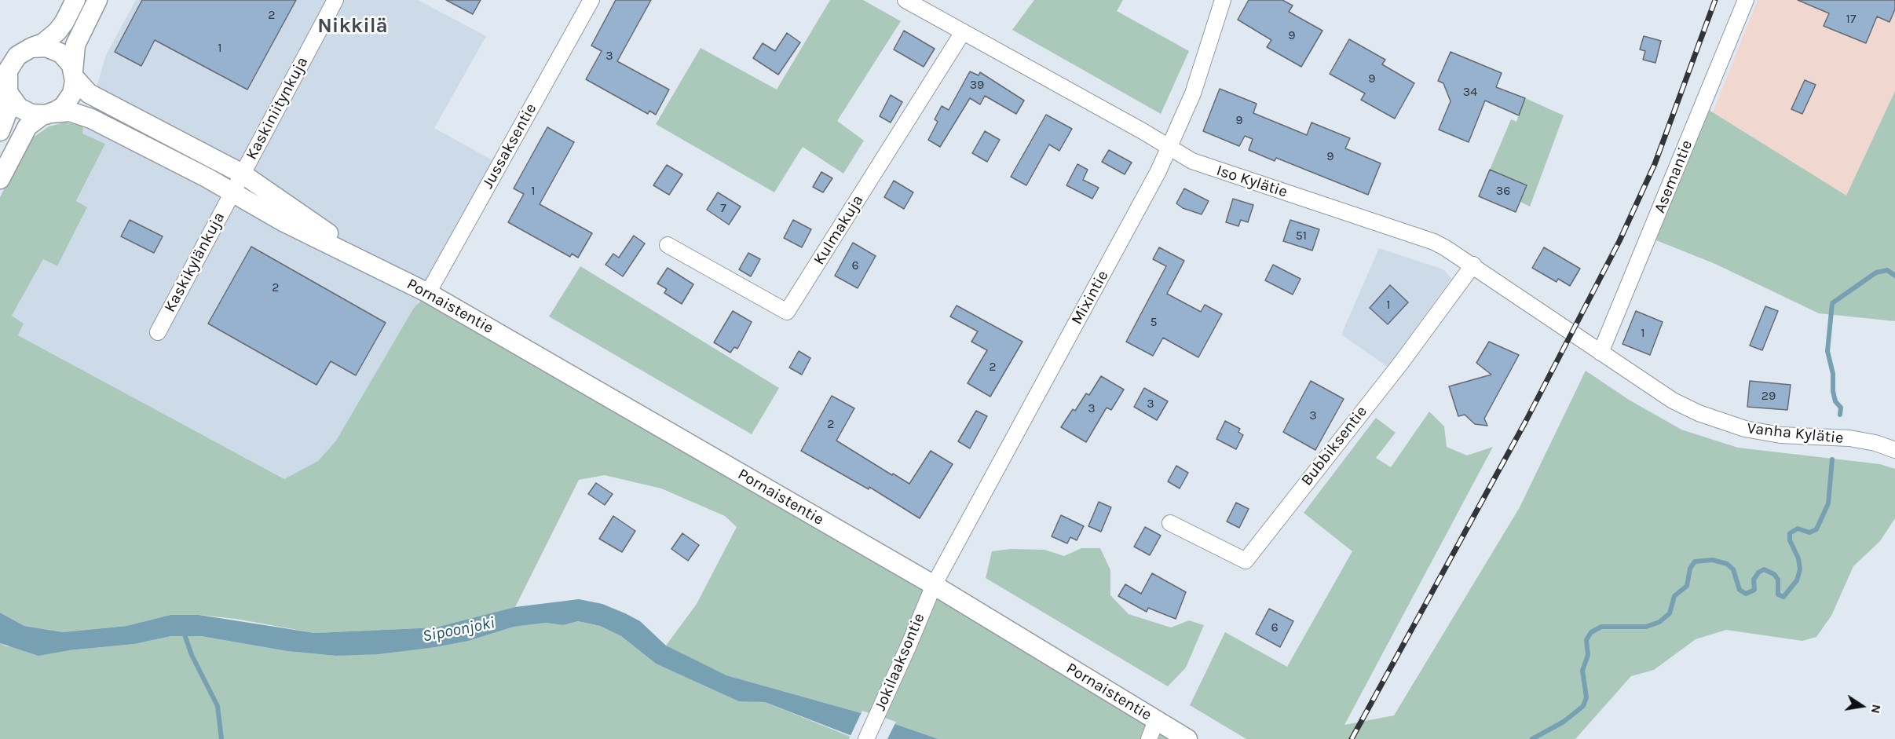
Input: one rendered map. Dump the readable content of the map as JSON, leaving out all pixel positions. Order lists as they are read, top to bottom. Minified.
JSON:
{"streets":{"street":["Kaskiniitynkuja","Jussaksentie","Asemantie","Iso Kylätie","Kulmakuja","Kaskikylänkuja","Mixintie","Pornaistentie","Vanha Kylätie","Bubbiksentie","Jokilaaksontie"]},"crossings":[["Kaskiniitynkuja","Kaskikylänkuja"],["Kaskiniitynkuja","Pornaistentie"],["Jussaksentie","Pornaistentie"],["Asemantie","Iso Kylätie"],["Asemantie","Vanha Kylätie"],["Iso Kylätie","Kulmakuja"],["Iso Kylätie","Mixintie"],["Iso Kylätie","Vanha Kylätie"],["Iso Kylätie","Bubbiksentie"],["Kaskikylänkuja","Pornaistentie"],["Mixintie","Pornaistentie"],["Mixintie","Jokilaaksontie"],["Pornaistentie","Jokilaaksontie"]],"districts":["Nikkilä"],"water":["Sipoonjoki"],"house_numbers":["2","17","9","1","3","9","39","34","9","9","1","36","7","51","6","2","1","5","1","2","29","3","3","3","2","6"],"north":"right"}
